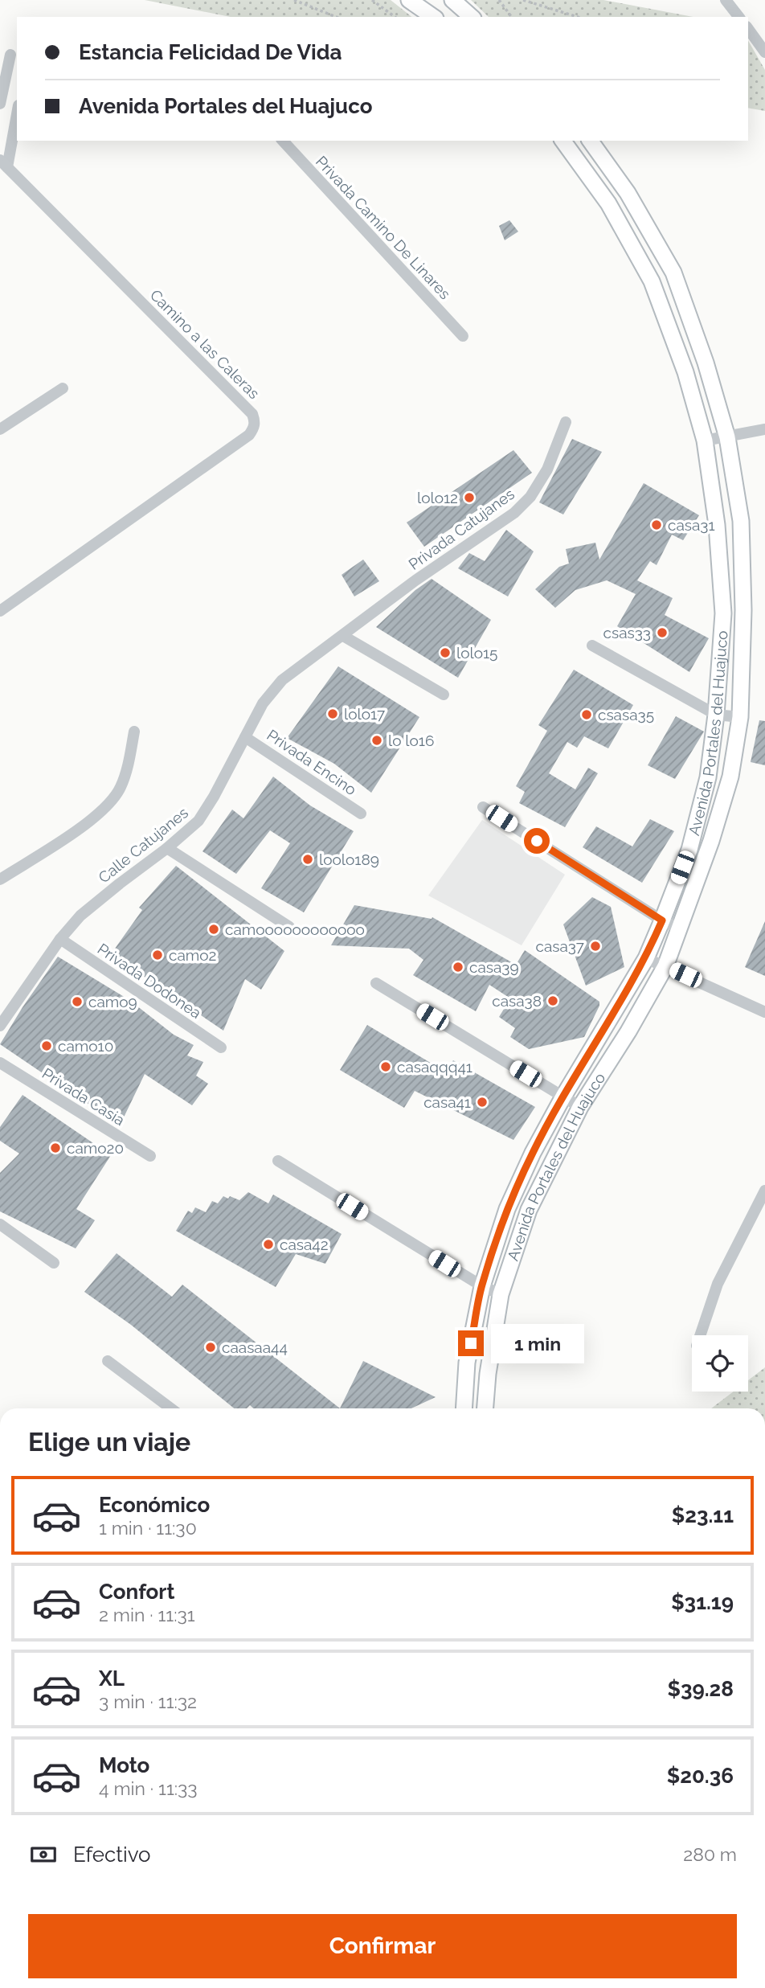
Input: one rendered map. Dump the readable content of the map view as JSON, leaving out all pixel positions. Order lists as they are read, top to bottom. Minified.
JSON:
{"streets":{"street":["Privada Camino De Linares","Camino a las Caleras","Privada Catujanes","Avenida Portales del Huajuco","Privada Encino","Calle Catujanes","Privada Dodonea","Privada Casia"]},"crossings":[["Privada Catujanes","Calle Catujanes"],["Privada Encino","Calle Catujanes"],["Calle Catujanes","Privada Dodonea"]],"places":["lolo12","casa31","csas33","lolo15","lolo17","csasa35","lo lo16","loolo189","camoooooooooooo","casa37","camo2","casa39","casa38","camo9","camo10","casaqqq41","casa41","camo20","casa42","caasaa44"],"page":{"banner":["Estancia Felicidad De Vida","Avenida Portales del Huajuco"],"bubble":"1 min","heading":"Elige un viaje","list":[{"name":"Económico","note":"1 min · 11:30","value":"$23.11"},{"name":"Confort","note":"2 min · 11:31","value":"$31.19"},{"name":"XL","note":"3 min · 11:32","value":"$39.28"},{"name":"Moto","note":"4 min · 11:33","value":"$20.36"}],"pay":["Efectivo","280 m"],"buttons":"Confirmar"}}
